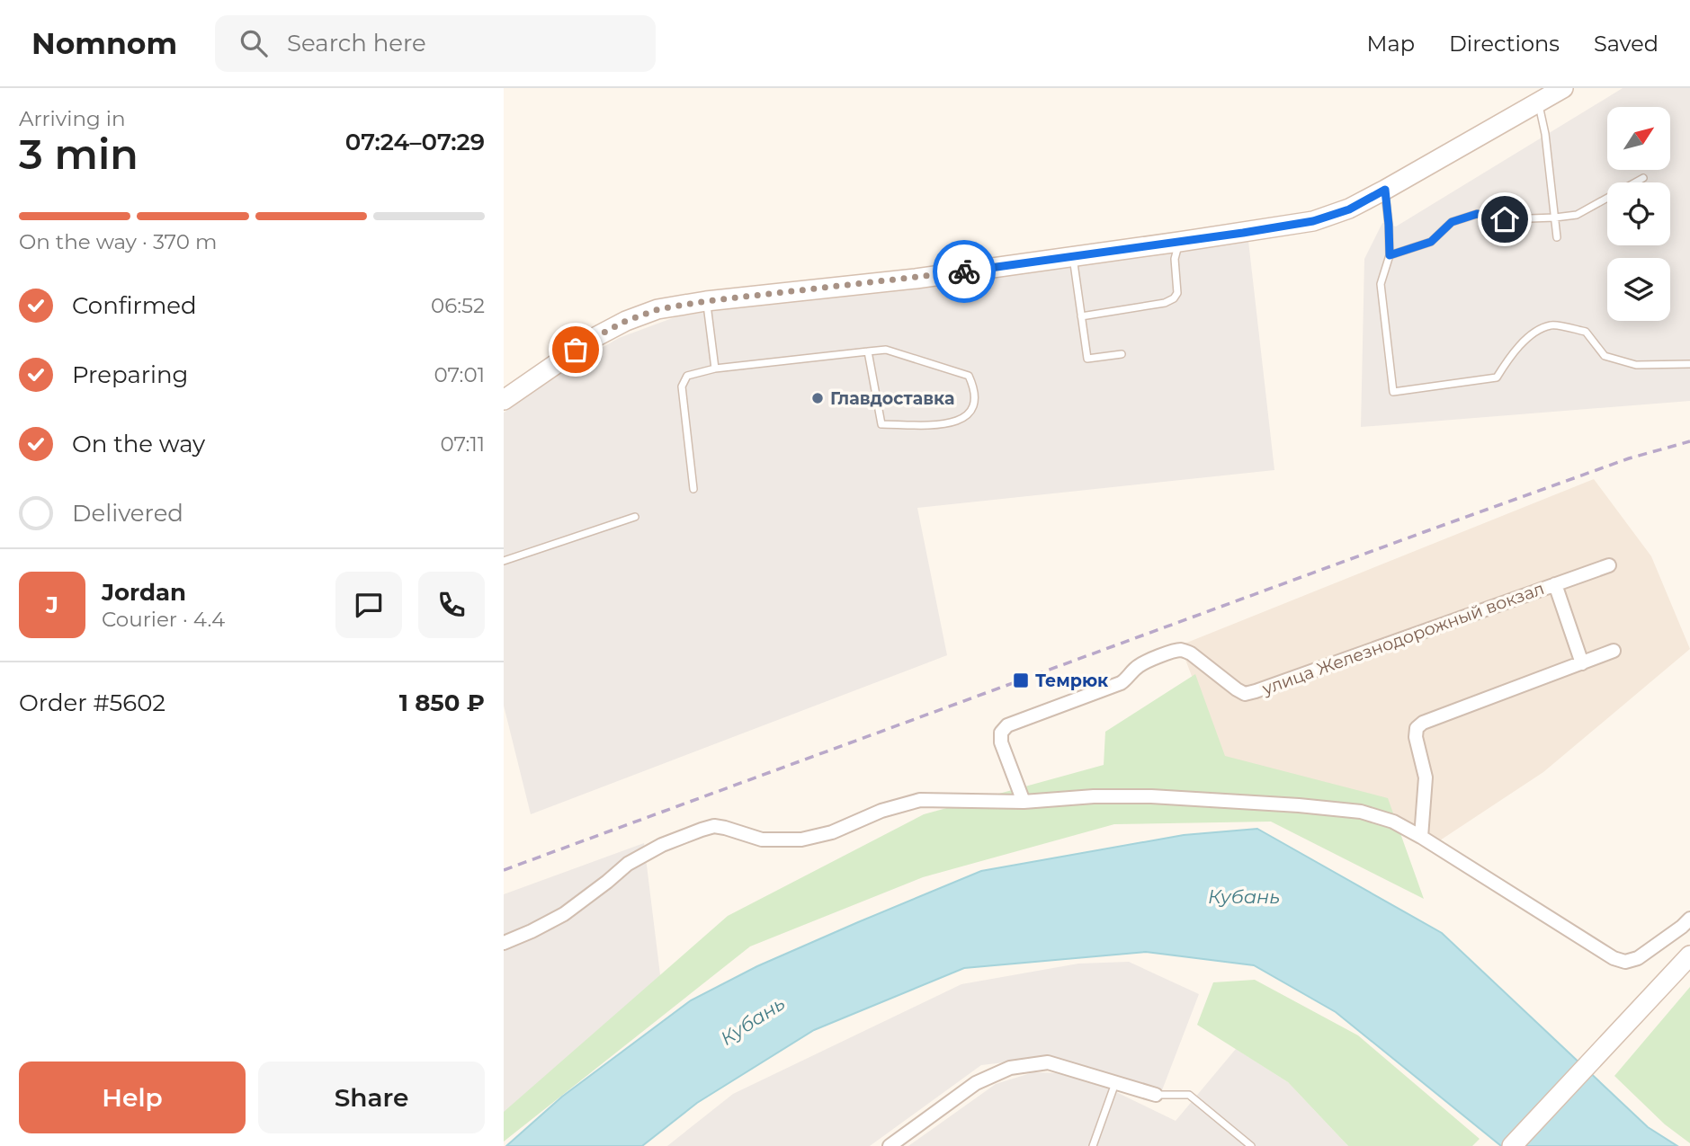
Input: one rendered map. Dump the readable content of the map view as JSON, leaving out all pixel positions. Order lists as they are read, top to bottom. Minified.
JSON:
{"streets":{"street":["улица Железнодорожный вокзал"]},"water":["Кубань"],"places":{"other":["Главдоставка"],"transit":["Темрюк"]},"north":"top right","page":{"header":"Nomnom","search":"Search here","nav":["Map","Directions","Saved"],"heading":["3 min","Arriving in","07:24–07:29"],"panel":["Jordan","Courier · 4.4","Order #5602","1 850 ₽"],"bar":"On the way · 370 m","list":[["Confirmed","06:52"],["Preparing","07:01"],["On the way","07:11"],"Delivered"],"round":"J","buttons":["Help","Share"]}}
